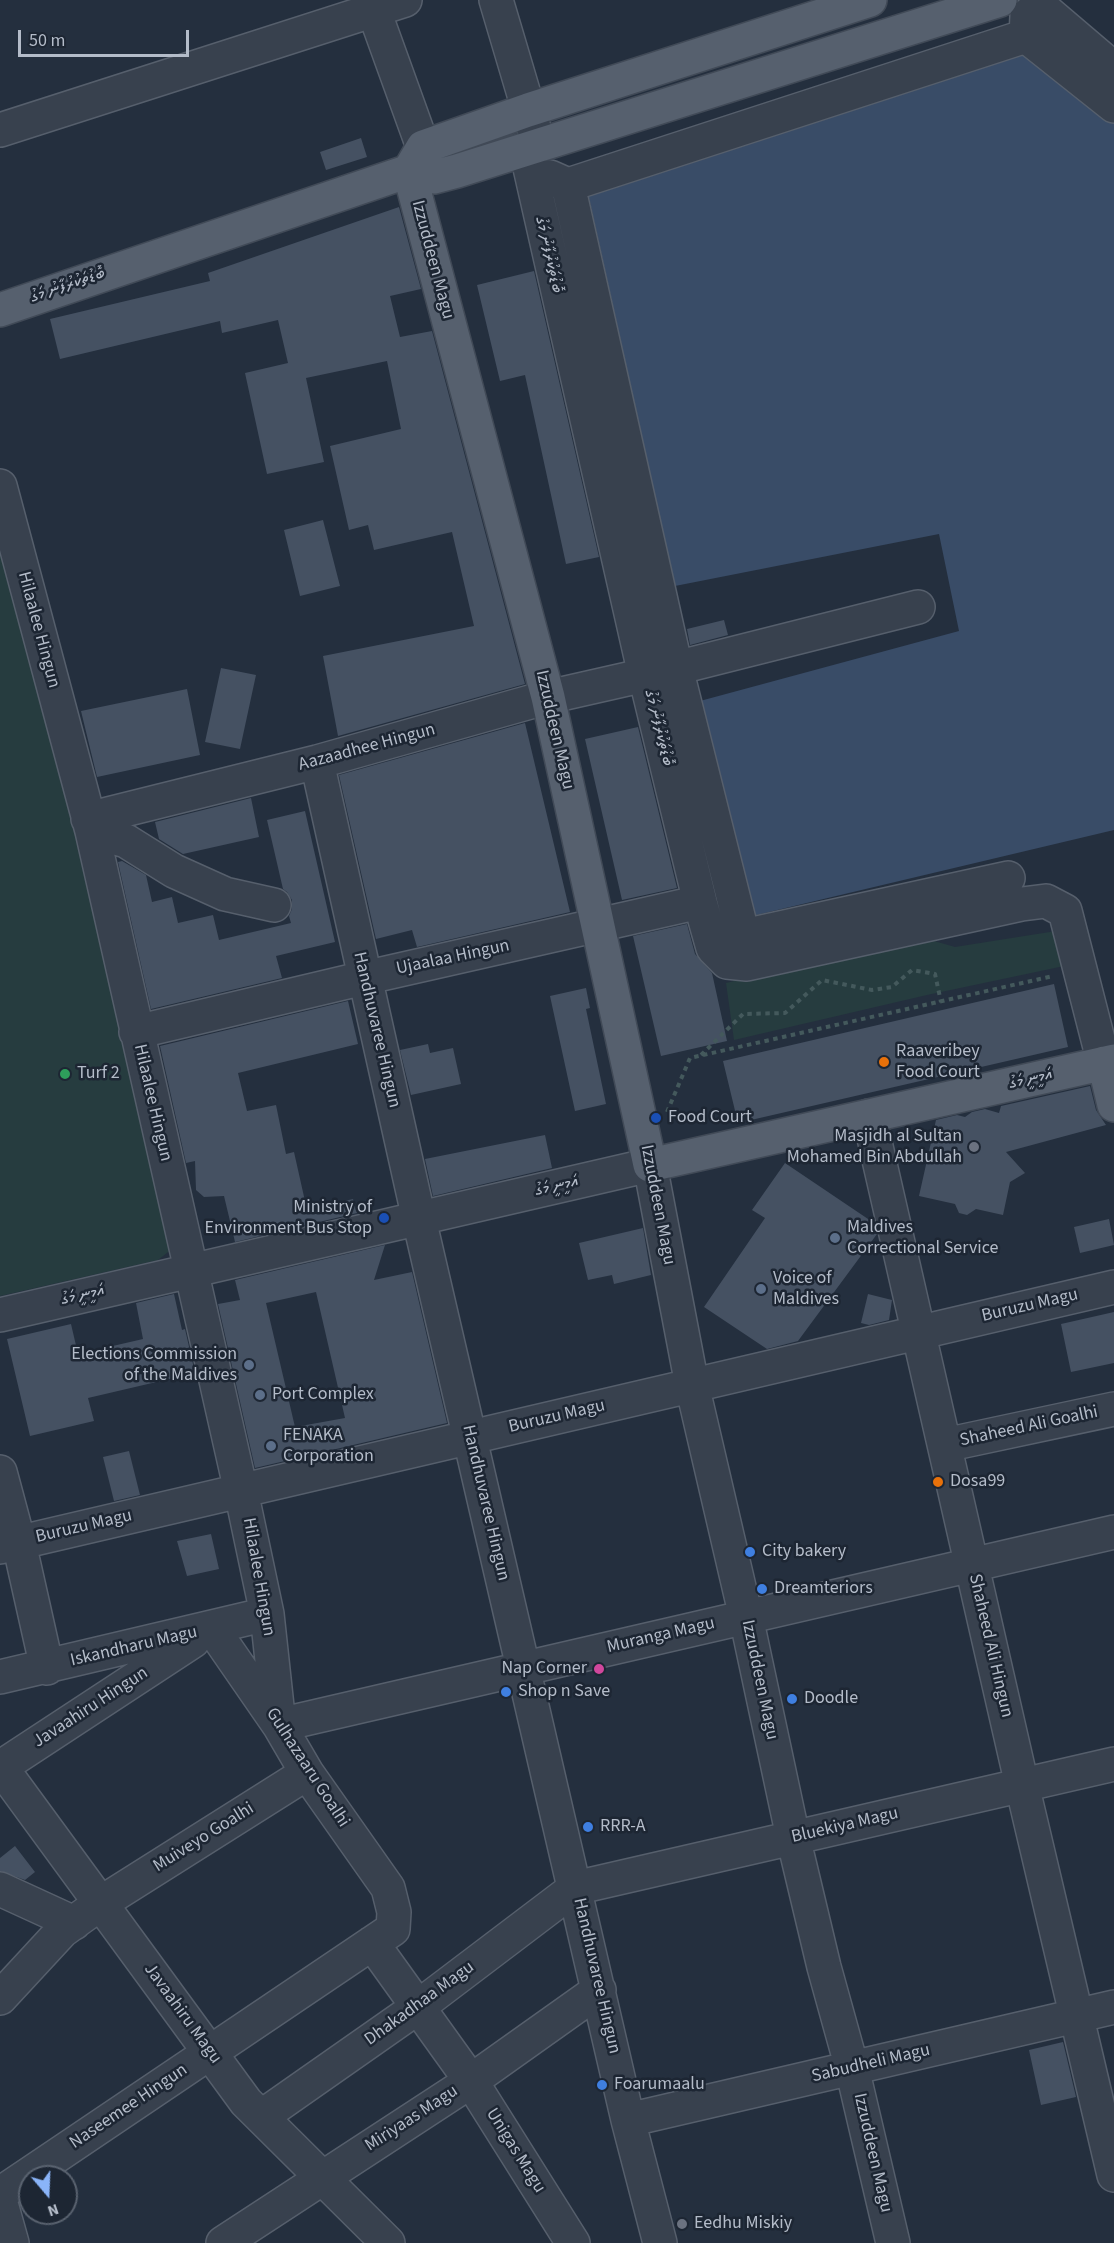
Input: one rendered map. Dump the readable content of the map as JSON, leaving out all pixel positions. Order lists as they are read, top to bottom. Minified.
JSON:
{"streets":{"main road":["ބޮޑުތަކުރުފާނު މަގު","Izzuddeen Magu","އަމީނީ މަގު"],"street":["Hilaalee Hingun","Aazaadhee Hingun","Ujaalaa Hingun","Handhuvaree Hingun","Buruzu Magu","Shaheed Ali Goalhi","Muranga Magu","Shaheed Ali Hingun","Iskandharu Magu","Javaahiru Hingun","Gulhazaaru Goalhi","Bluekiya Magu","Muiveyo Goalhi","Dhakadhaa Magu","Javaahiru Magu","Sabudheli Magu","Naseemee Hingun","Miriyaas Magu","Unigas Magu"]},"crossings":[["ބޮޑުތަކުރުފާނު މަގު","Izzuddeen Magu"],["ބޮޑުތަކުރުފާނު މަގު","Aazaadhee Hingun"],["ބޮޑުތަކުރުފާނު މަގު","Ujaalaa Hingun"],["Izzuddeen Magu","Aazaadhee Hingun"],["Izzuddeen Magu","Ujaalaa Hingun"],["Izzuddeen Magu","އަމީނީ މަގު"],["Izzuddeen Magu","Buruzu Magu"],["Izzuddeen Magu","Muranga Magu"],["Izzuddeen Magu","Bluekiya Magu"],["Izzuddeen Magu","Sabudheli Magu"],["Hilaalee Hingun","Aazaadhee Hingun"],["Hilaalee Hingun","Ujaalaa Hingun"],["Hilaalee Hingun","އަމީނީ މަގު"],["Hilaalee Hingun","Buruzu Magu"],["Hilaalee Hingun","Muranga Magu"],["Hilaalee Hingun","Iskandharu Magu"],["Hilaalee Hingun","Gulhazaaru Goalhi"],["Aazaadhee Hingun","Handhuvaree Hingun"],["Ujaalaa Hingun","Handhuvaree Hingun"],["Handhuvaree Hingun","އަމީނީ މަގު"],["Handhuvaree Hingun","Buruzu Magu"],["Handhuvaree Hingun","Muranga Magu"],["Handhuvaree Hingun","Bluekiya Magu"],["Handhuvaree Hingun","Dhakadhaa Magu"],["Handhuvaree Hingun","Sabudheli Magu"],["Handhuvaree Hingun","Miriyaas Magu"],["އަމީނީ މަގު","Shaheed Ali Hingun"],["Buruzu Magu","Shaheed Ali Hingun"],["Shaheed Ali Goalhi","Shaheed Ali Hingun"],["Muranga Magu","Shaheed Ali Hingun"],["Muranga Magu","Gulhazaaru Goalhi"],["Shaheed Ali Hingun","Bluekiya Magu"],["Shaheed Ali Hingun","Sabudheli Magu"],["Iskandharu Magu","Javaahiru Hingun"],["Iskandharu Magu","Gulhazaaru Goalhi"],["Javaahiru Hingun","Gulhazaaru Goalhi"],["Javaahiru Hingun","Javaahiru Magu"],["Gulhazaaru Goalhi","Muiveyo Goalhi"],["Gulhazaaru Goalhi","Naseemee Hingun"],["Bluekiya Magu","Dhakadhaa Magu"],["Muiveyo Goalhi","Javaahiru Magu"],["Dhakadhaa Magu","Javaahiru Magu"],["Dhakadhaa Magu","Unigas Magu"],["Javaahiru Magu","Naseemee Hingun"],["Javaahiru Magu","Miriyaas Magu"],["Naseemee Hingun","Unigas Magu"],["Miriyaas Magu","Unigas Magu"]],"places":["Raaveribey Food Court","Turf 2","Food Court","Masjidh al Sultan Mohamed Bin Abdullah","Ministry of Environment Bus Stop","Maldives Correctional Service","Voice of Maldives","Elections Commission of the Maldives","Port Complex","FENAKA Corporation","Dosa99","City bakery","Dreamteriors","Nap Corner","Shop n Save","Doodle","RRR-A","Foarumaalu","Eedhu Miskiy"],"scale_bar":"50 m","north":"bottom"}
